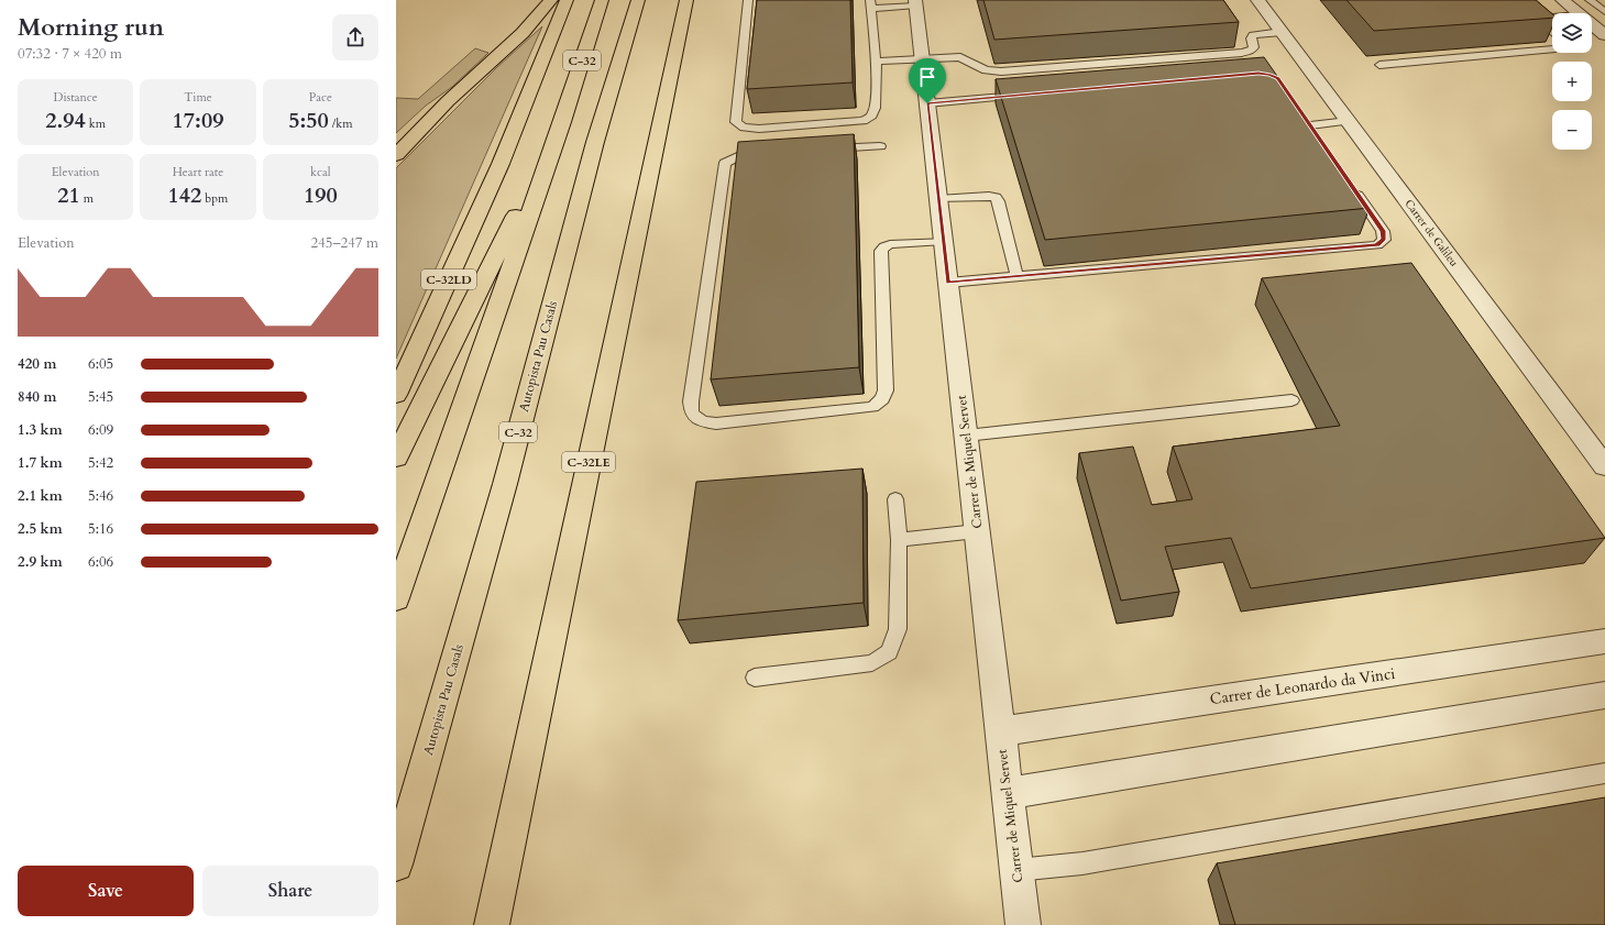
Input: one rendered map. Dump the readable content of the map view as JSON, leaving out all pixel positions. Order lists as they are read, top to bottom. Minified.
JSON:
{"streets":{"highway":["C-32","C-32LD","Autopista Pau Casals","C-32LE"],"street":["Carrer de Galileu","Carrer de Miquel Servet","Carrer de Leonardo da Vinci"]},"crossings":[["Carrer de Miquel Servet","Carrer de Leonardo da Vinci"]],"page":{"heading":["Morning run","07:32 · 7 × 420 m"],"map_buttons":["+","−"],"stats":[["Distance","2.94 km"],["Time","17:09"],["Pace","5:50 /km"],["Elevation","21 m"],["Heart rate","142 bpm"],["kcal","190"]],"chart":["Elevation","245–247 m"],"list":[{"name":"420 m","note":"6:05"},{"name":"840 m","note":"5:45"},{"name":"1.3 km","note":"6:09"},{"name":"1.7 km","note":"5:42"},{"name":"2.1 km","note":"5:46"},{"name":"2.5 km","note":"5:16"},{"name":"2.9 km","note":"6:06"}],"buttons":["Save","Share"]}}
